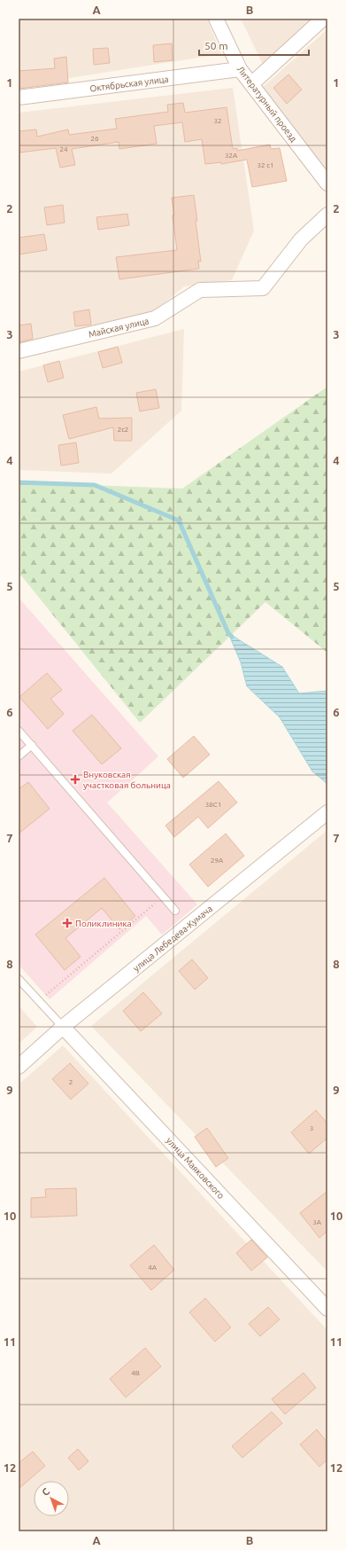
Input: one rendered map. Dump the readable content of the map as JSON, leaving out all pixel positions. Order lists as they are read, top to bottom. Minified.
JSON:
{"streets":{"street":["Октябрьская улица","Литературный проезд","Майская улица","улица Лебедева-Кумача","улица Маяковского"]},"crossings":[["Октябрьская улица","Литературный проезд"],["улица Лебедева-Кумача","улица Маяковского"]],"places":{"health":["Внуковская участковая больница","Поликлиника"]},"house_numbers":["32","26","24","32А","32 с1","2с2","38С1","29А","2","3","3А","4А","4В"],"scale_bar":"50 m","north":"top left","grid":{"columns":["A","B"],"rows":["1","2","3","4","5","6","7","8","9","10","11","12"]}}
